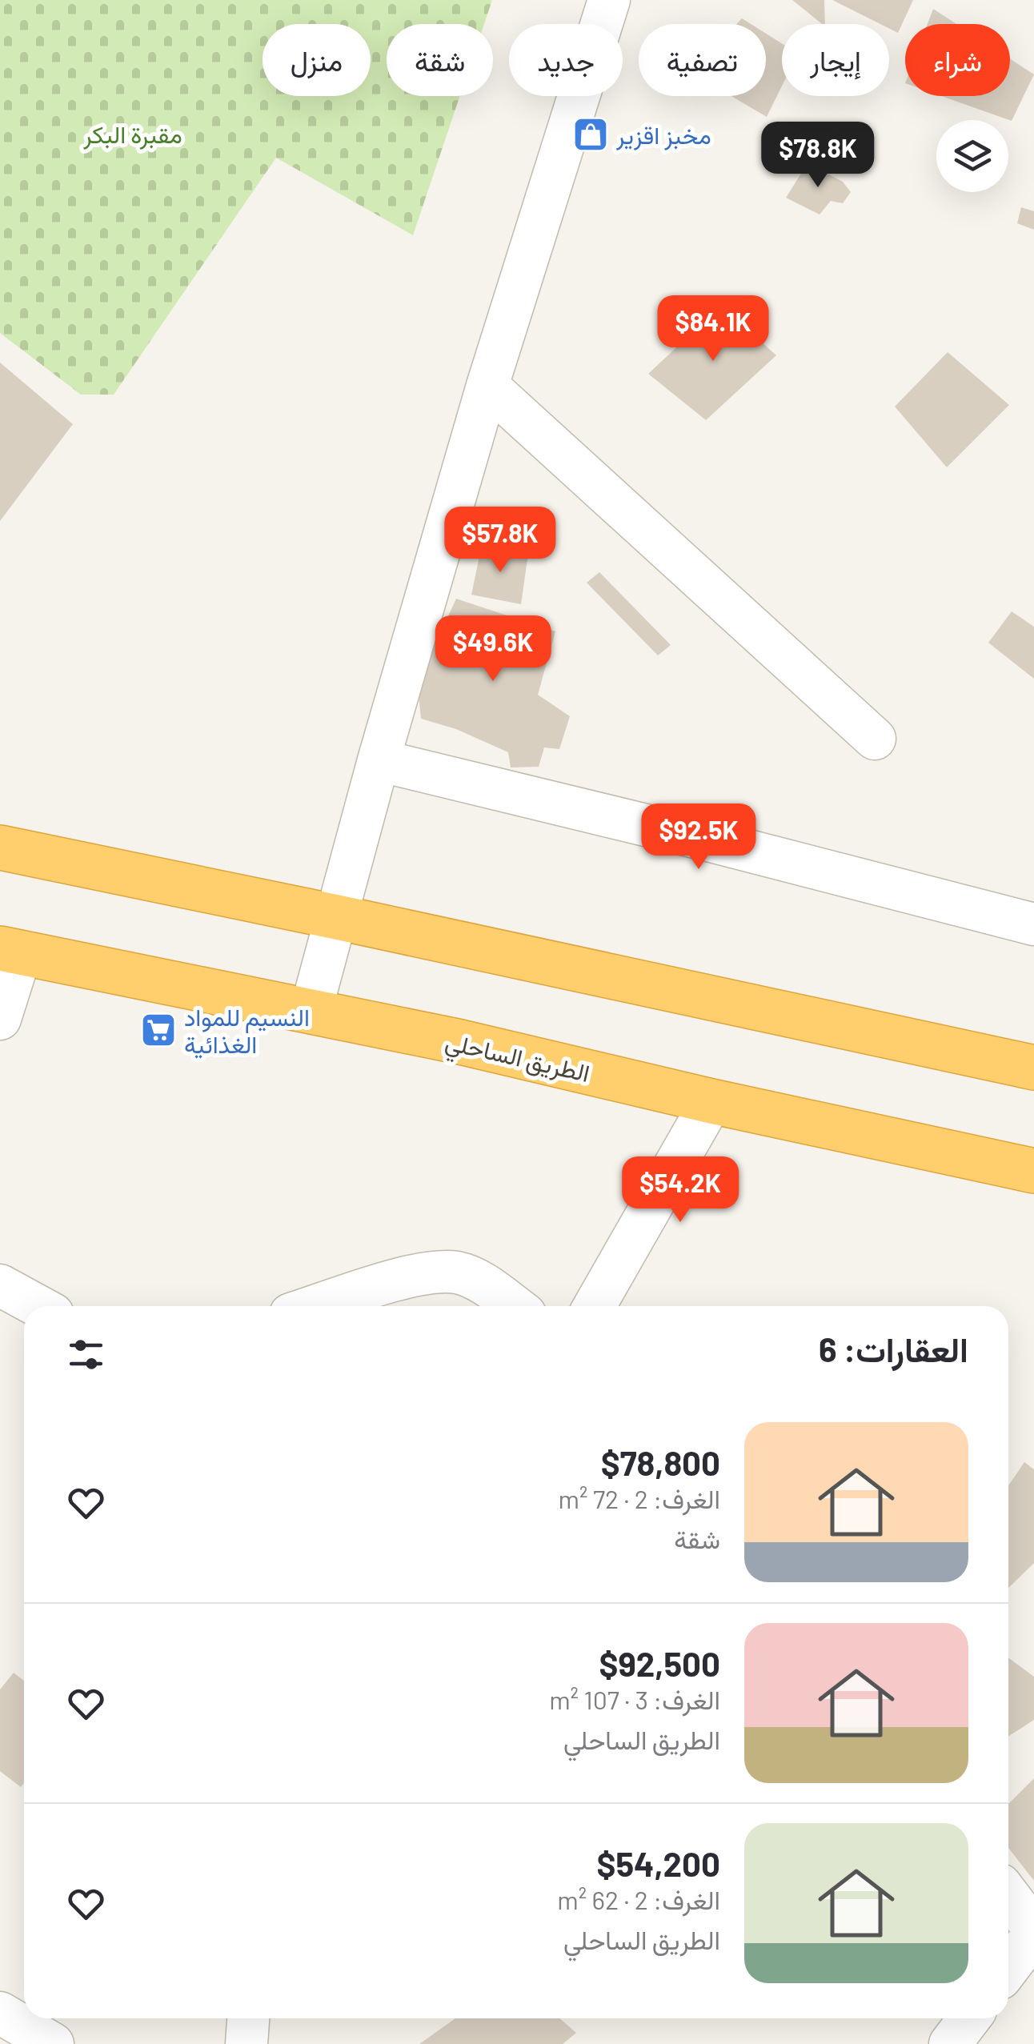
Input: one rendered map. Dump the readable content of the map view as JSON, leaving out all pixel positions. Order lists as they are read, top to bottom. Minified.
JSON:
{"streets":{"highway":["الطريق الساحلي"]},"parks":["مقبرة البكر"],"places":{"shop":["مخبز اقزير"],"supermarket":["النسيم للمواد الغذائية"]},"page":{"chip":["شراء","إيجار","تصفية","جديد","شقة","منزل"],"price":["$78.8K","$84.1K","$57.8K","$49.6K","$92.5K","$54.2K"],"heading":"العقارات: 6","list":[{"name":"$78,800","note":"الغرف: 2 · 72 m² · شقة"},{"name":"$92,500","note":"الغرف: 3 · 107 m² · الطريق الساحلي"},{"name":"$54,200","note":"الغرف: 2 · 62 m² · الطريق الساحلي"}]}}
